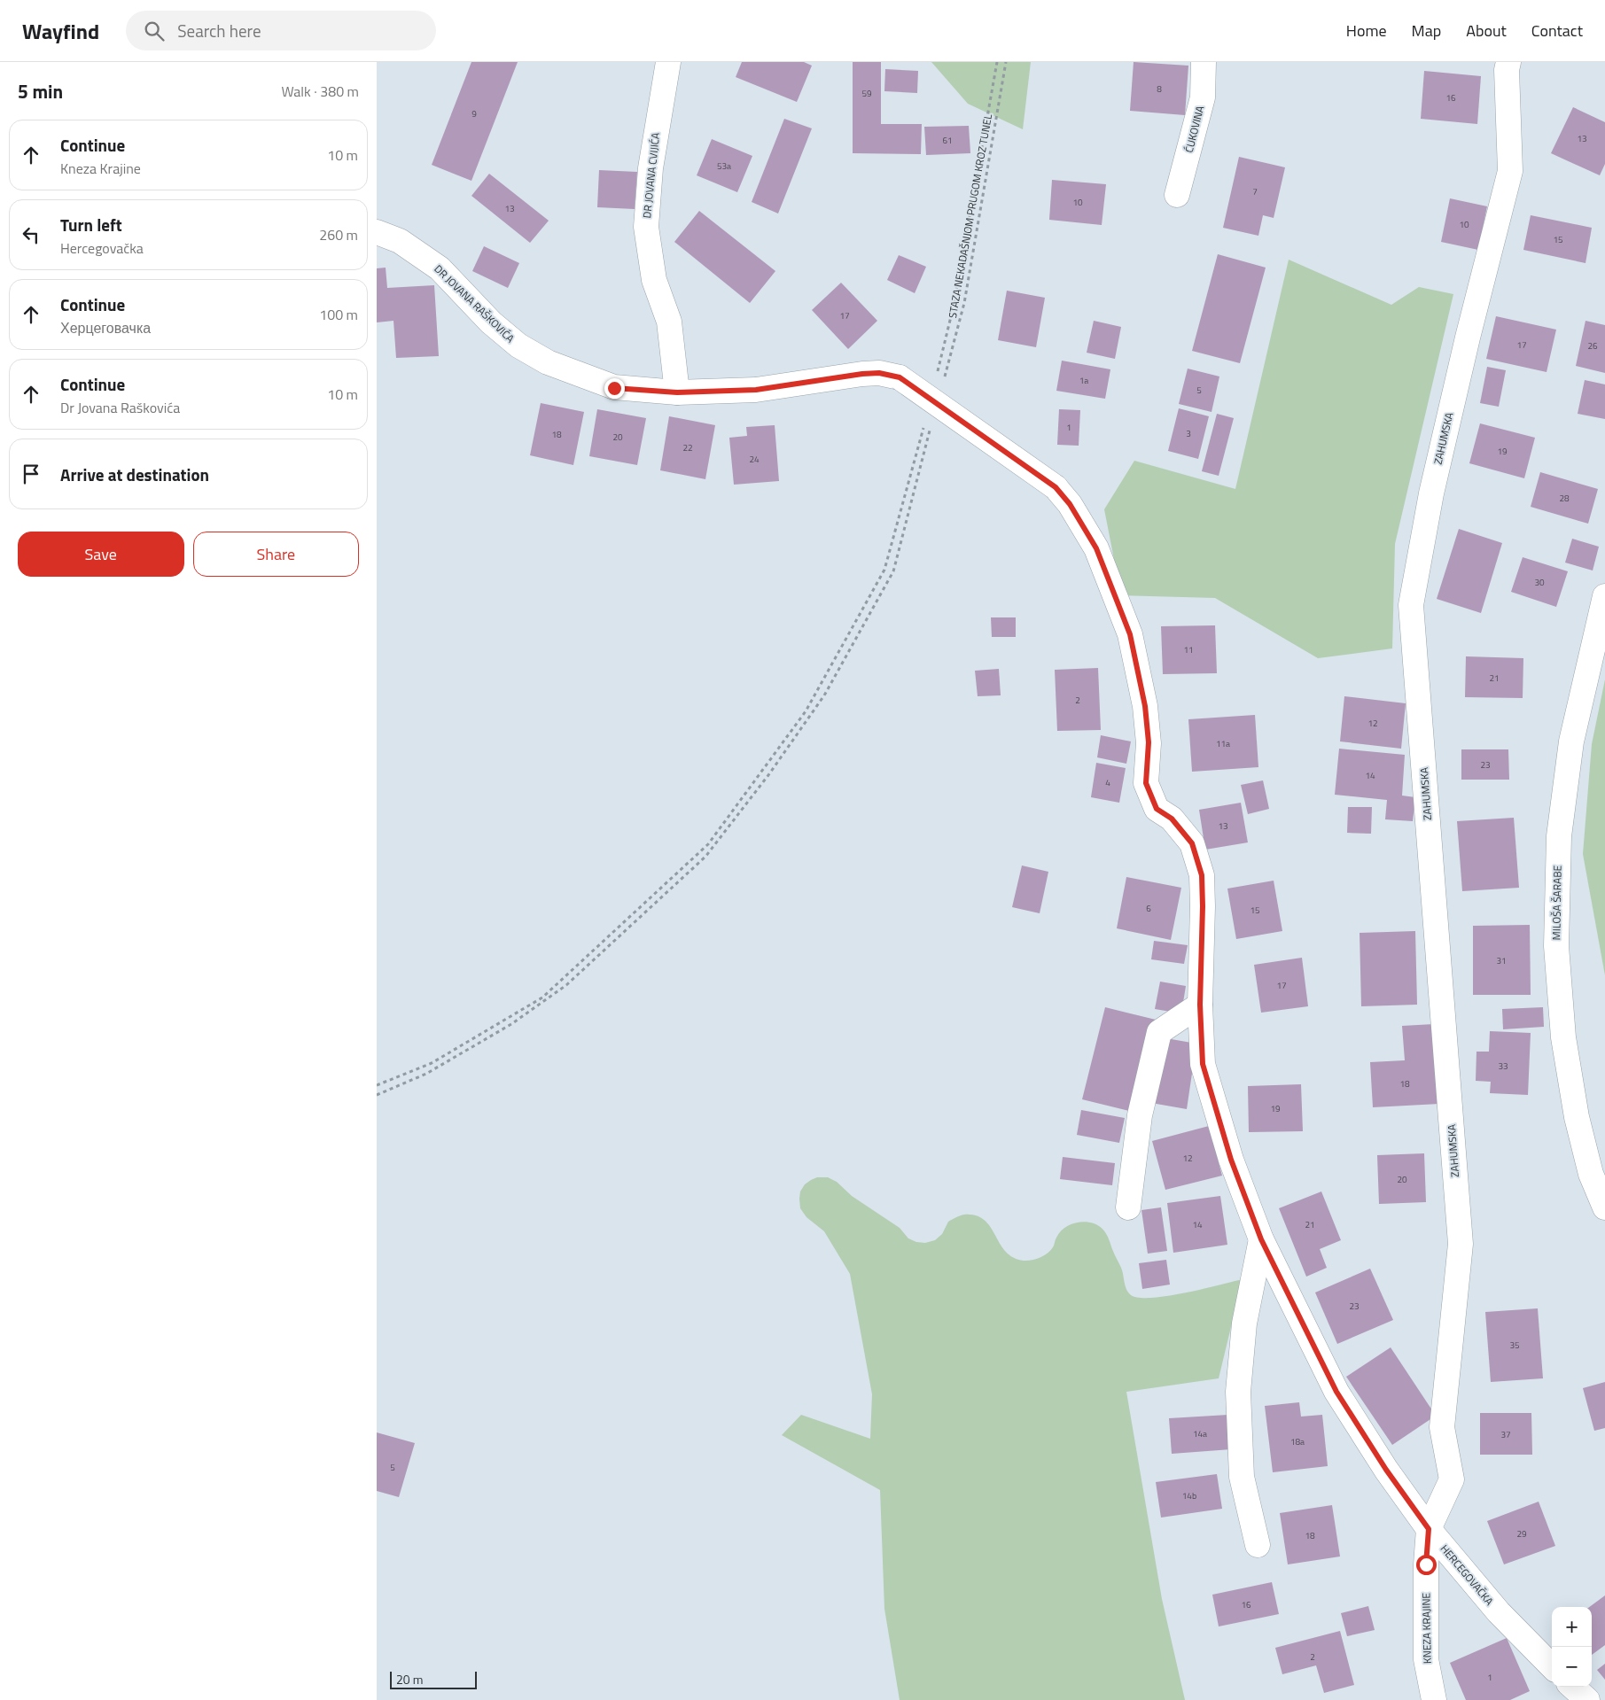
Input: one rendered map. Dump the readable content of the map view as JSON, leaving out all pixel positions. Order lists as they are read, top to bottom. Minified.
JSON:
{"streets":{"street":["ĆUKOVINA","DR JOVANA CVIJIĆA","DR JOVANA RAŠKOVIĆA","ZAHUMSKA","MILOŠA ŠARABE","HERCEGOVAČKA","KNEZA KRAJINE"],"path":["STAZA NEKADAŠNJOM PRUGOM KROZ TUNEL"]},"crossings":[["DR JOVANA CVIJIĆA","DR JOVANA RAŠKOVIĆA"],["DR JOVANA RAŠKOVIĆA","HERCEGOVAČKA"],["ZAHUMSKA","HERCEGOVAČKA"],["ZAHUMSKA","KNEZA KRAJINE"],["HERCEGOVAČKA","KNEZA KRAJINE"]],"house_numbers":["8","59","16","9","13","61","53a","7","10","13","10","15","17","17","26","1a","5","1","3","18","20","22","19","24","28","30","11","21","2","12","11a","23","14","4","13","6","15","31","17","33","18","19","12","20","14","21","23","35","14a","37","18a","5","14b","29","18","16","2","1"],"scale_bar":"20 m","page":{"header":"Wayfind","search":"Search here","nav":["Home","Map","About","Contact"],"heading":["5 min","Walk · 380 m"],"list":[["Continue","Kneza Krajine","10 m"],["Turn left","Hercegovačka","260 m"],["Continue","Херцеговачка","100 m"],["Continue","Dr Jovana Raškovića","10 m"],"Arrive at destination"],"buttons":["Save","Share"],"map_buttons":["+","−"],"scale":"20 m"}}
